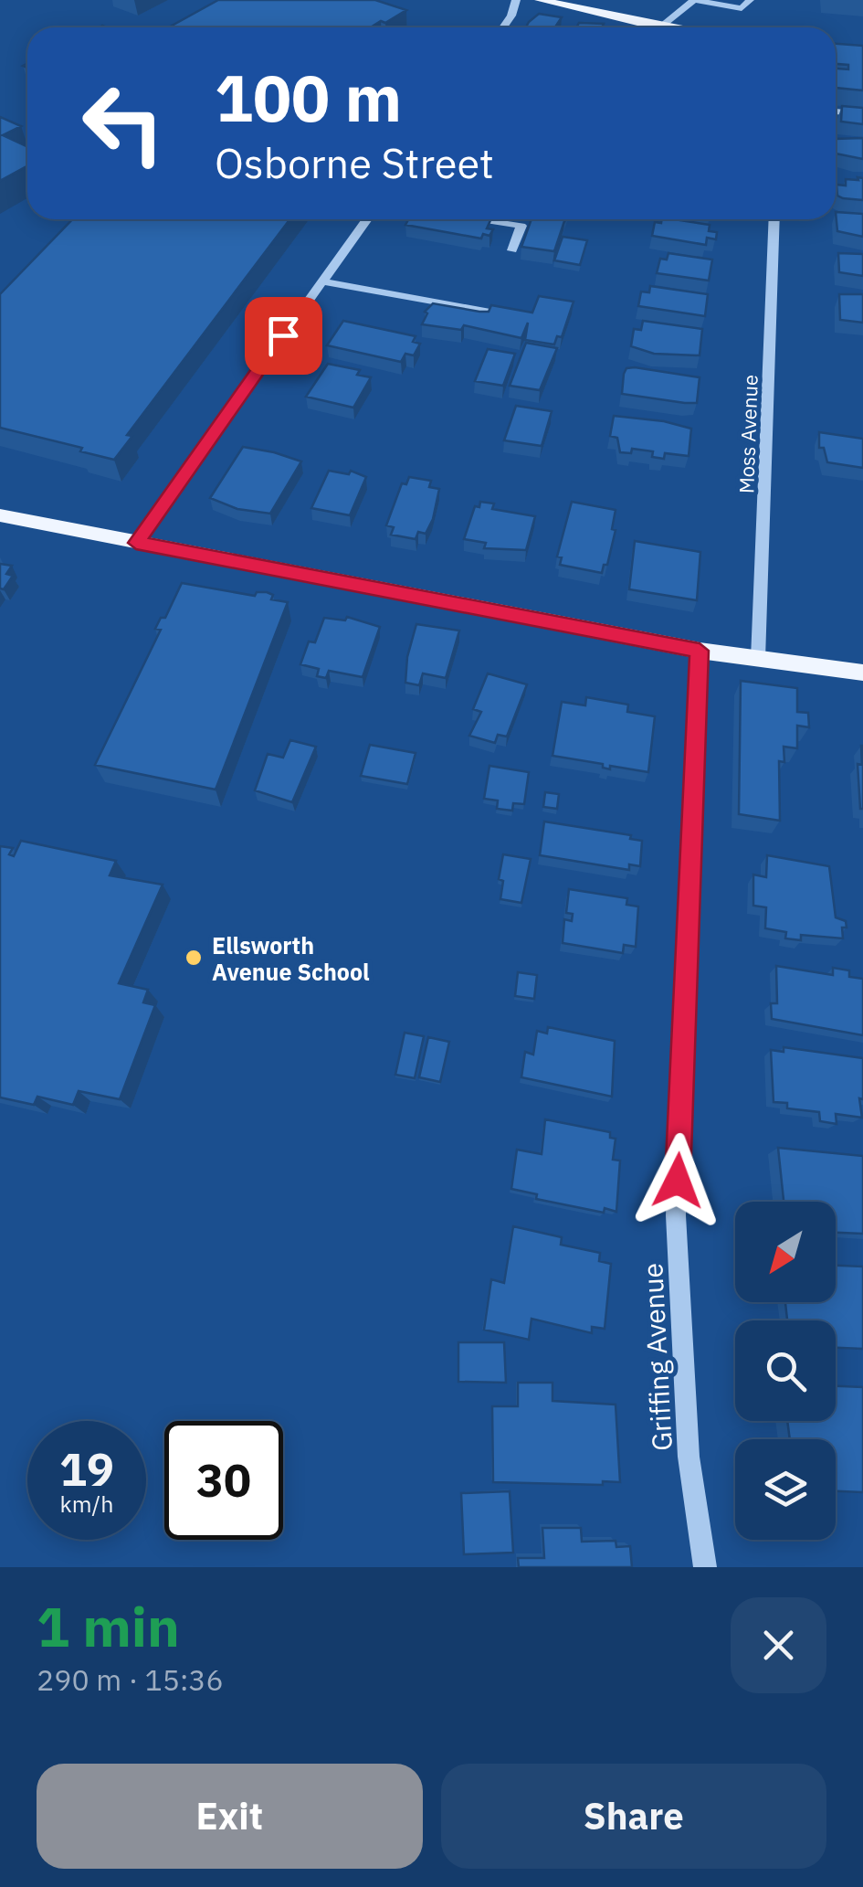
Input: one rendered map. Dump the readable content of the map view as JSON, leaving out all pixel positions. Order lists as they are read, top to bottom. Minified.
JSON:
{"streets":{"street":["Moss Avenue","Griffing Avenue"]},"places":["Ellsworth Avenue School"],"north":"bottom left","page":{"turn":["100 m","Osborne Street"],"speed":"19 km/h","limit":"30","heading":["1 min","290 m · 15:36"],"buttons":["Exit","Share"]}}
